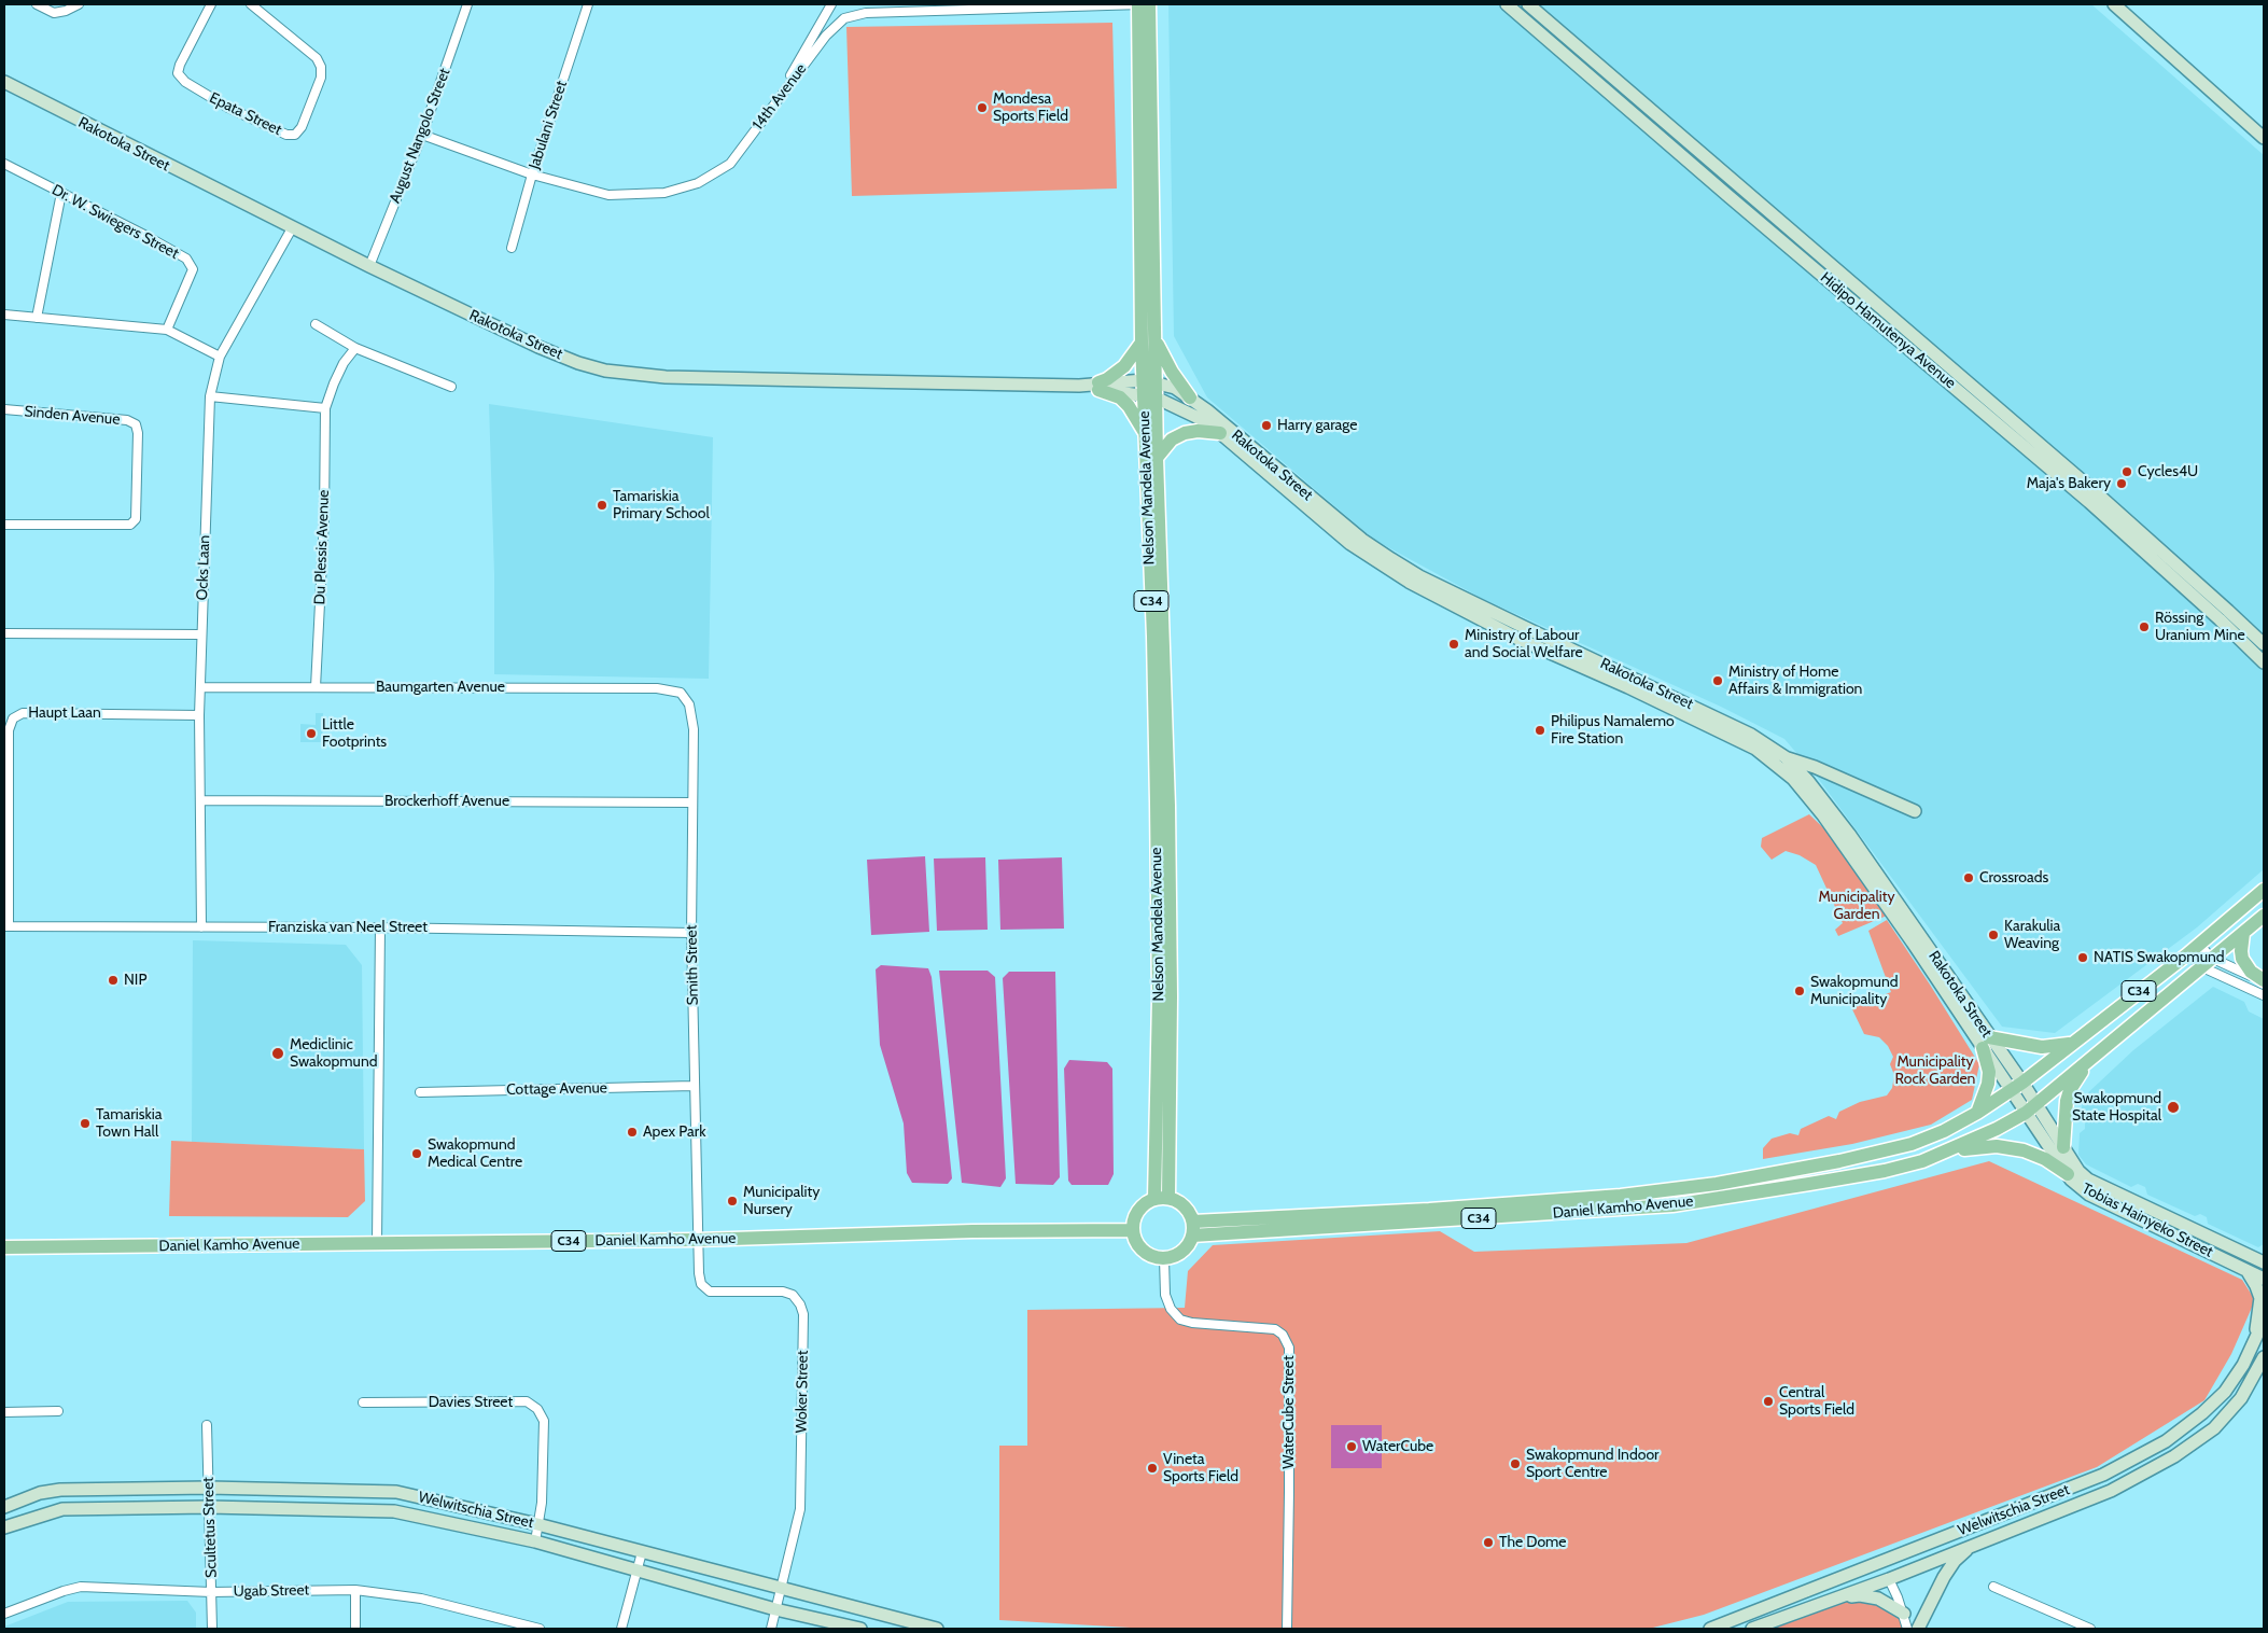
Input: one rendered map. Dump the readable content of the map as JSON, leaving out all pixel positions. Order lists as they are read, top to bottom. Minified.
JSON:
{"streets":{"main road":["Nelson Mandela Avenue","C34","Daniel Kamho Avenue"],"street":["14th Avenue","Epata Street","Jabulani Street","August Nangolo Street","Rakotoka Street","Dr. W. Swiegers Street","Hidipo Hamutenya Avenue","Sinden Avenue","Du Plessis Avenue","Ocks Laan","Baumgarten Avenue","Haupt Laan","Brockerhoff Avenue","Franziska van Neel Street","Smith Street","Cottage Avenue","Tobias Hainyeko Street","Woker Street","Davies Street","WaterCube Street","Welwitschia Street","Scultetus Street","Ugab Street"]},"crossings":[["14th Avenue","Jabulani Street"],["14th Avenue","August Nangolo Street"],["14th Avenue","Nelson Mandela Avenue"],["August Nangolo Street","Rakotoka Street"],["Rakotoka Street","Nelson Mandela Avenue"],["Rakotoka Street","Ocks Laan"],["Rakotoka Street","C34"],["Rakotoka Street","Daniel Kamho Avenue"],["Rakotoka Street","Tobias Hainyeko Street"],["Nelson Mandela Avenue","Daniel Kamho Avenue"],["Nelson Mandela Avenue","WaterCube Street"],["Du Plessis Avenue","Baumgarten Avenue"],["Ocks Laan","Baumgarten Avenue"],["Ocks Laan","Haupt Laan"],["Ocks Laan","Brockerhoff Avenue"],["Ocks Laan","Franziska van Neel Street"],["C34","Daniel Kamho Avenue"],["C34","Tobias Hainyeko Street"],["Baumgarten Avenue","Smith Street"],["Haupt Laan","Franziska van Neel Street"],["Brockerhoff Avenue","Smith Street"],["Franziska van Neel Street","Smith Street"],["Smith Street","Cottage Avenue"],["Smith Street","Daniel Kamho Avenue"],["Smith Street","Woker Street"],["Daniel Kamho Avenue","Tobias Hainyeko Street"],["Daniel Kamho Avenue","Woker Street"],["Daniel Kamho Avenue","WaterCube Street"],["Woker Street","Welwitschia Street"],["Davies Street","Welwitschia Street"],["Welwitschia Street","Scultetus Street"],["Scultetus Street","Ugab Street"]],"parks":["Municipality Garden","Municipality Rock Garden"],"places":["Mondesa Sports Field","Harry garage","Cycles4U","Maja's Bakery","Tamariskia Primary School","Rössing Uranium Mine","Ministry of Labour and Social Welfare","Ministry of Home Affairs & Immigration","Philipus Namalemo Fire Station","Little Footprints","Crossroads","Karakulia Weaving","NATIS Swakopmund","NIP","Swakopmund Municipality","Mediclinic Swakopmund","Swakopmund State Hospital","Tamariskia Town Hall","Apex Park","Swakopmund Medical Centre","Municipality Nursery","Central Sports Field","WaterCube","Swakopmund Indoor Sport Centre","Vineta Sports Field","The Dome"]}
